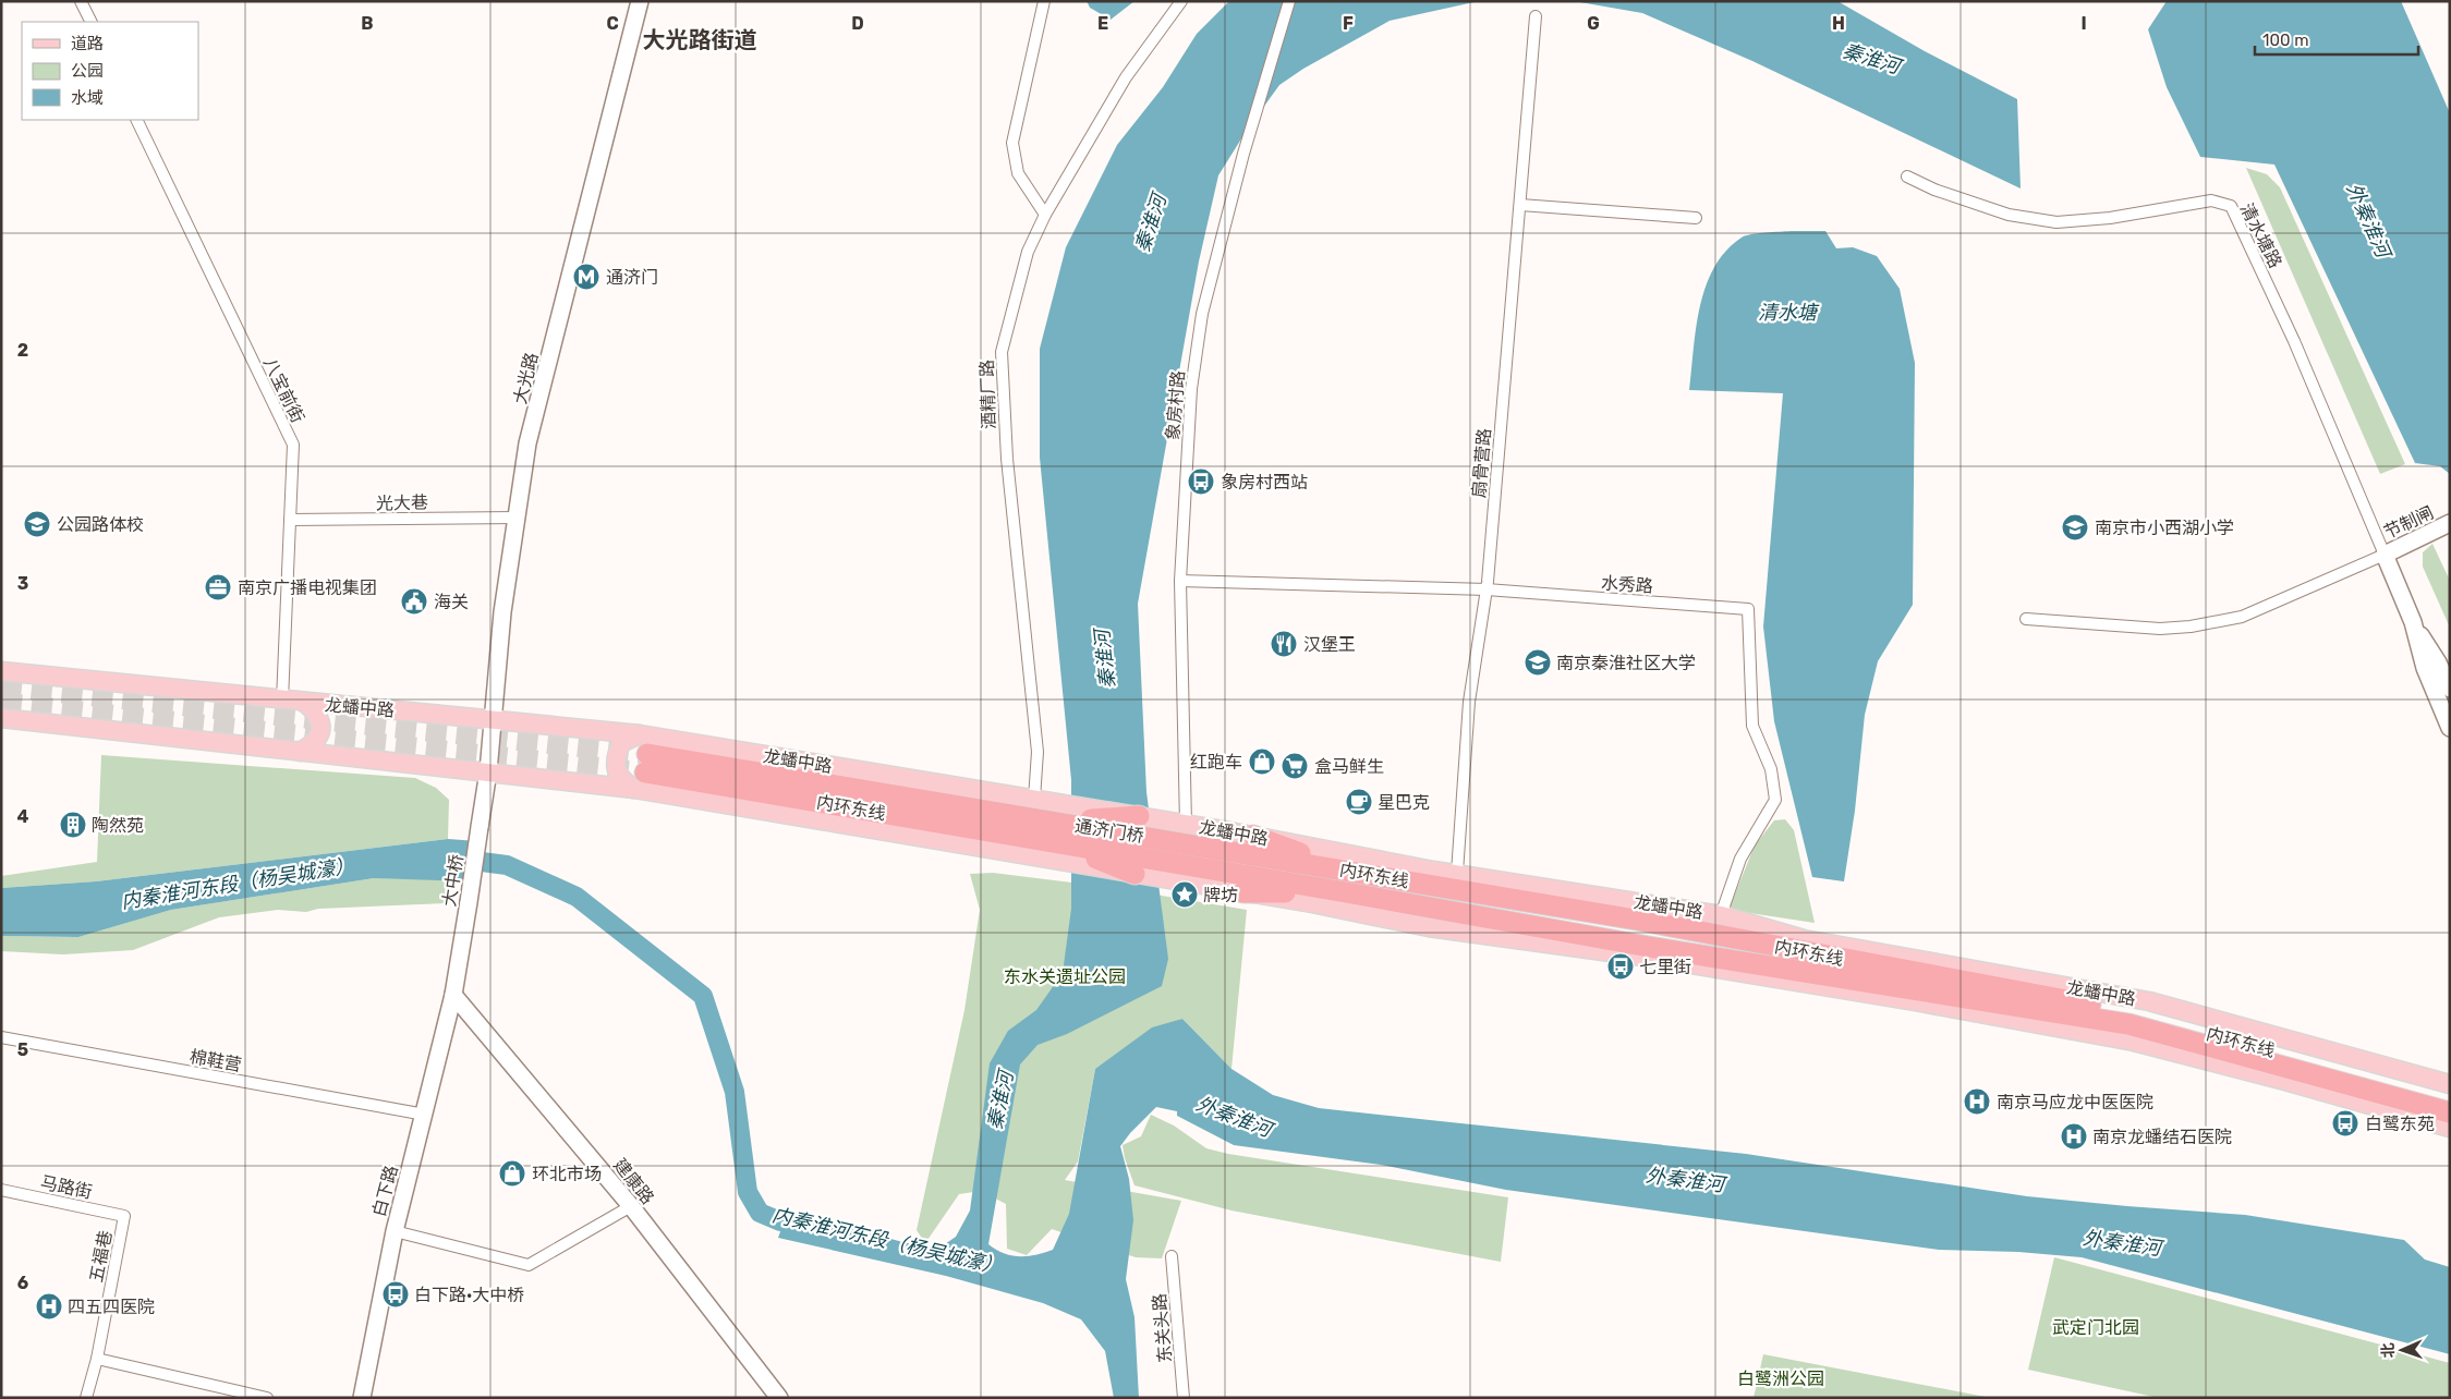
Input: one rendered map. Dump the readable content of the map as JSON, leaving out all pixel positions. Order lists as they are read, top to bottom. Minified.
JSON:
{"streets":{"highway":["内环东线","通济门桥"],"main road":["大光路","节制闸","龙蟠中路","大中桥","建康路","白下路"],"street":["清水塘路","八宝前街","酒精厂路","象房村路","扇骨营路","光大巷","水秀路","棉鞋营","马路街","五福巷","东关头路"]},"crossings":[["清水塘路","节制闸"],["大光路","光大巷"],["大光路","龙蟠中路"],["大光路","大中桥"],["八宝前街","光大巷"],["八宝前街","龙蟠中路"],["酒精厂路","龙蟠中路"],["象房村路","水秀路"],["象房村路","龙蟠中路"],["扇骨营路","水秀路"],["扇骨营路","龙蟠中路"],["水秀路","龙蟠中路"],["龙蟠中路","内环东线"],["龙蟠中路","通济门桥"],["内环东线","通济门桥"],["大中桥","建康路"],["大中桥","白下路"],["棉鞋营","白下路"],["建康路","白下路"],["马路街","五福巷"]],"districts":["大光路街道"],"water":["秦淮河","外秦淮河","清水塘","内秦淮河东段（杨吴城濠）"],"parks":["东水关遗址公园","武定门北园","白鹭洲公园"],"places":{"metro station":["通济门"],"bus stop":["象房村西站","七里街","白鹭东苑","白下路·大中桥"],"school or university":["公园路体校","南京市小西湖小学","南京秦淮社区大学"],"office":["南京广播电视集团"],"public building":["海关"],"restaurant":["汉堡王"],"shop":["红跑车","环北市场"],"supermarket":["盒马鲜生"],"cafe":["星巴克"],"building":["陶然苑"],"place":["牌坊"],"hospital":["南京马应龙中医医院","南京龙蟠结石医院","四五四医院"]},"legend":["道路","公园","水域"],"scale_bar":"100 m","north":"left","grid":{"columns":["B","C","D","E","F","G","H","I"],"rows":["2","3","4","5","6"]}}
